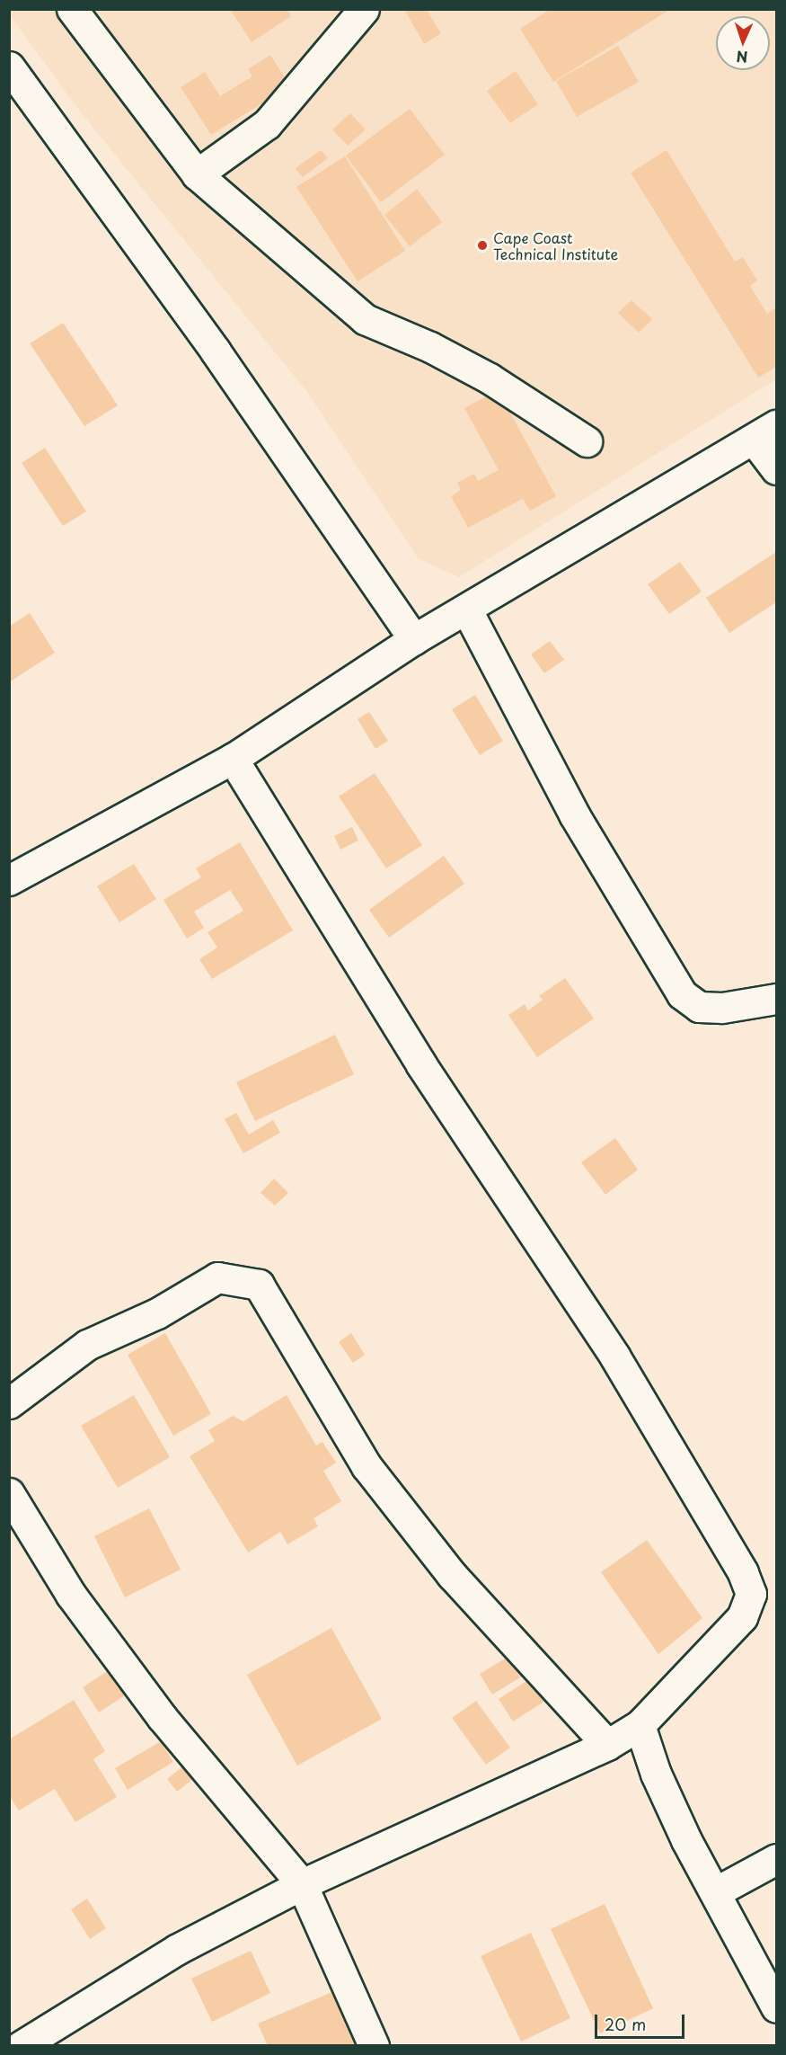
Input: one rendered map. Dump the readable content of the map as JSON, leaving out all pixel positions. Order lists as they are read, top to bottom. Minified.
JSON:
{"places":["Cape Coast Technical Institute"],"scale_bar":"20 m","north":"bottom"}
